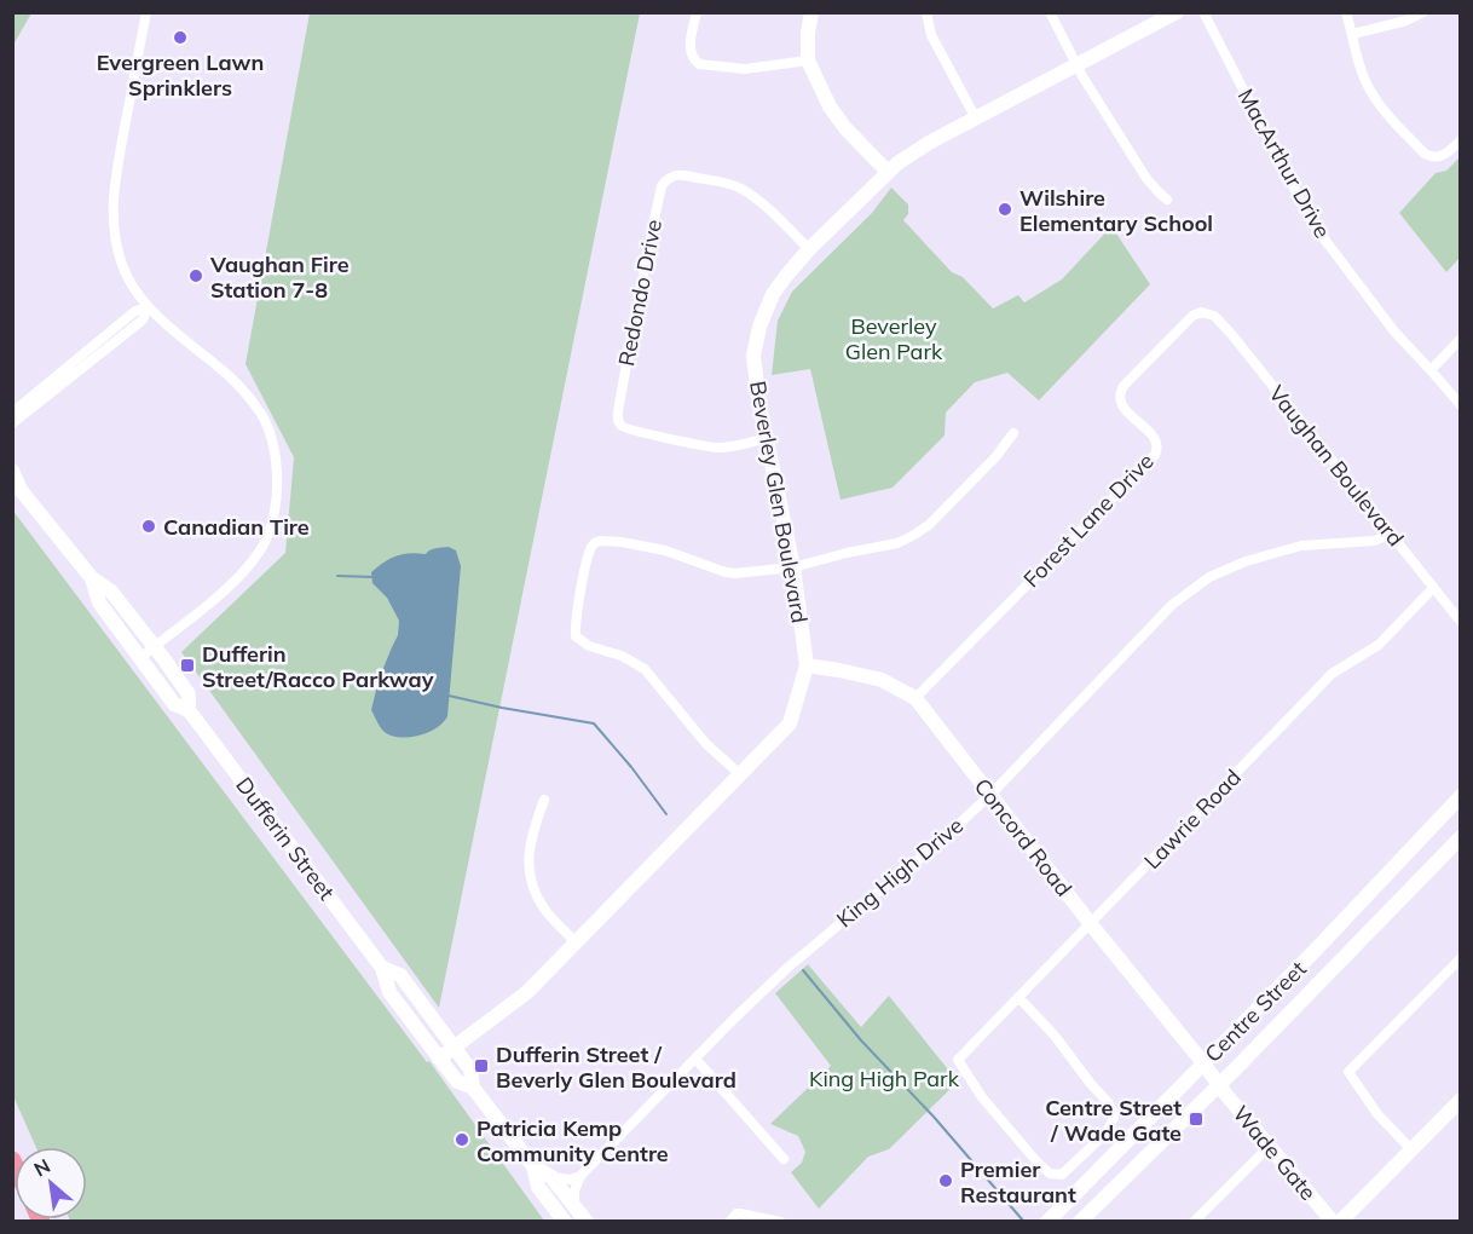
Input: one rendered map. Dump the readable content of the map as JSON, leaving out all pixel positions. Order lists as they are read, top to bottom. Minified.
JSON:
{"streets":{"street":["MacArthur Drive","Redondo Drive","Vaughan Boulevard","Beverley Glen Boulevard","Forest Lane Drive","Lawrie Road","Concord Road","Dufferin Street","King High Drive","Centre Street","Wade Gate"]},"crossings":[["Redondo Drive","Beverley Glen Boulevard"],["Vaughan Boulevard","Forest Lane Drive"],["Vaughan Boulevard","Lawrie Road"],["Vaughan Boulevard","King High Drive"],["Beverley Glen Boulevard","Concord Road"],["Beverley Glen Boulevard","Dufferin Street"],["Forest Lane Drive","Concord Road"],["Lawrie Road","Concord Road"],["Concord Road","King High Drive"],["Concord Road","Centre Street"],["Concord Road","Wade Gate"],["Centre Street","Wade Gate"]],"parks":["Beverley Glen Park","King High Park"],"places":{"other":["Evergreen Lawn Sprinklers","Wilshire Elementary School","Vaughan Fire Station 7-8","Canadian Tire","Patricia Kemp Community Centre","Premier Restaurant"],"transit":["Dufferin Street/Racco Parkway","Dufferin Street / Beverly Glen Boulevard","Centre Street / Wade Gate"]},"north":"top left"}
